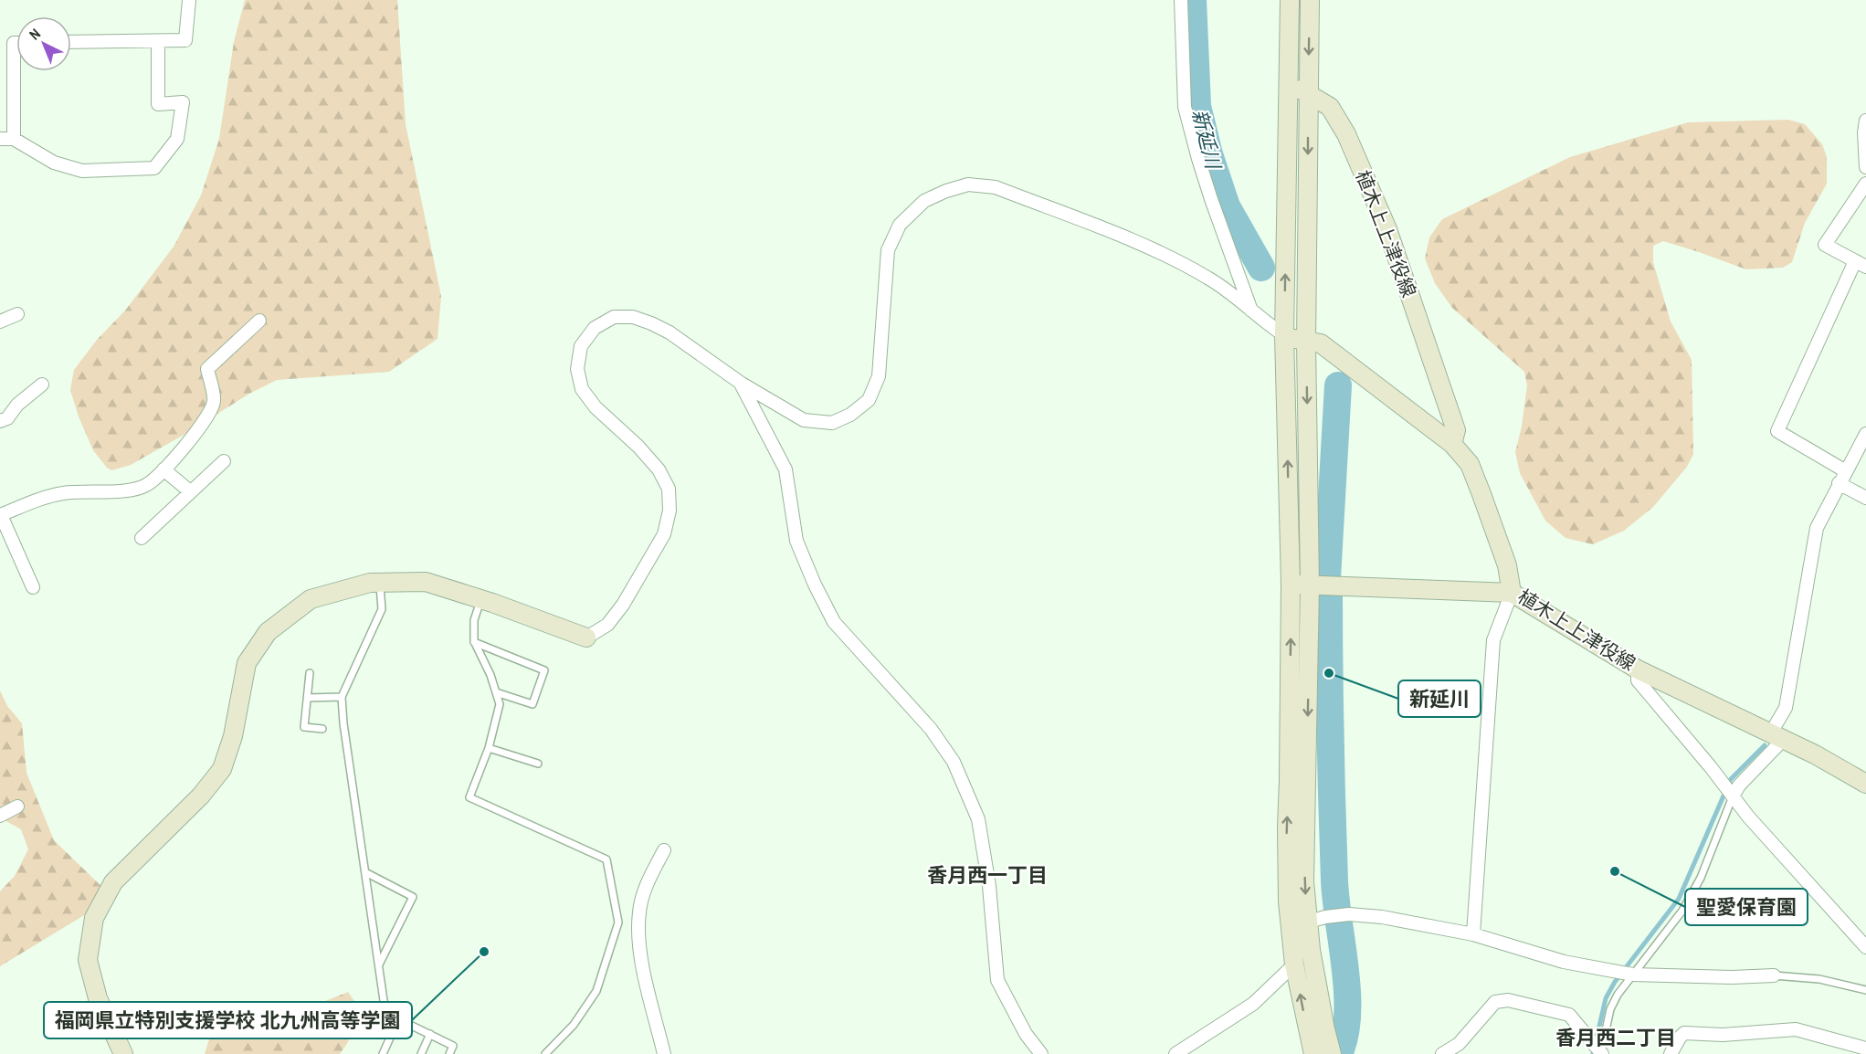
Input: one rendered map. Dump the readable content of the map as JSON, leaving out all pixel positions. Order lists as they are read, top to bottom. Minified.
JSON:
{"streets":{"street":["植木上上津役線"]},"districts":["香月西一丁目","香月西二丁目"],"water":["新延川"],"places":["新延川","聖愛保育園","福岡県立特別支援学校 北九州高等学園"],"north":"top left"}
